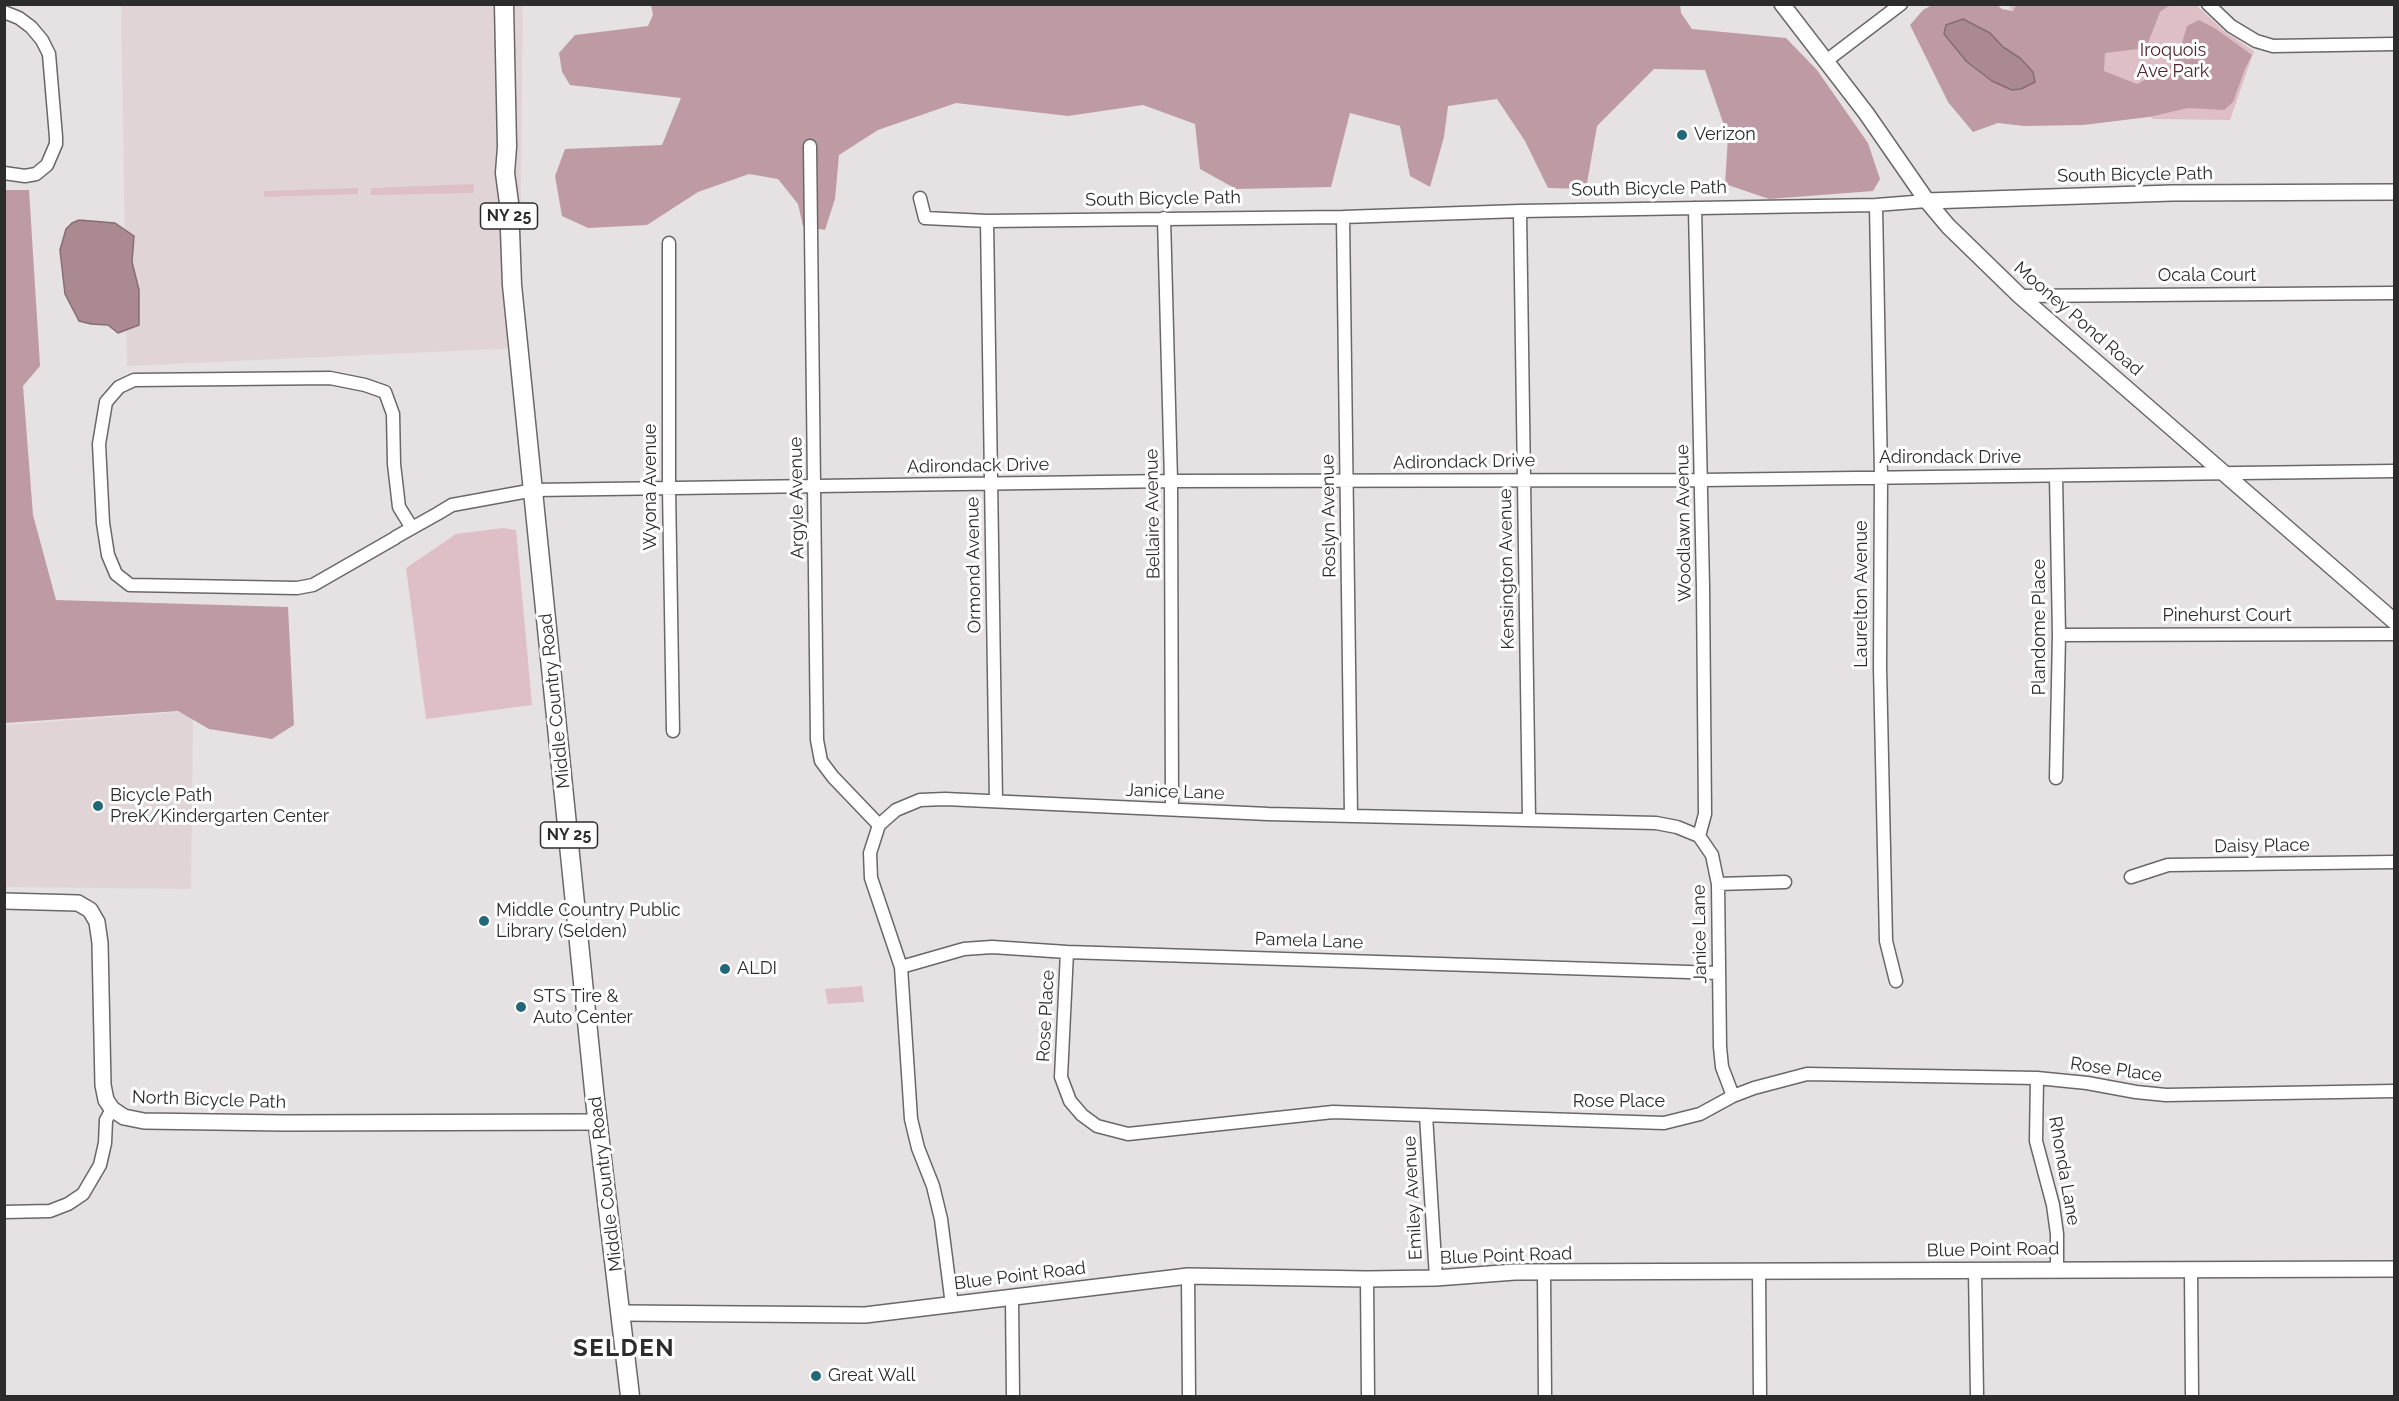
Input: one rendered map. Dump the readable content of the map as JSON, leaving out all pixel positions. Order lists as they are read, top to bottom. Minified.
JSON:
{"streets":{"main road":["NY 25","Middle Country Road"],"street":["South Bicycle Path","Ocala Court","Mooney Pond Road","Adirondack Drive","Wyona Avenue","Argyle Avenue","Bellaire Avenue","Roslyn Avenue","Woodlawn Avenue","Ormond Avenue","Kensington Avenue","Laurelton Avenue","Pinehurst Court","Plandome Place","Janice Lane","Daisy Place","Pamela Lane","Rose Place","North Bicycle Path","Rhonda Lane","Emiley Avenue","Blue Point Road"]},"crossings":[["South Bicycle Path","Mooney Pond Road"],["South Bicycle Path","Bellaire Avenue"],["South Bicycle Path","Roslyn Avenue"],["South Bicycle Path","Woodlawn Avenue"],["South Bicycle Path","Ormond Avenue"],["South Bicycle Path","Kensington Avenue"],["South Bicycle Path","Laurelton Avenue"],["Ocala Court","Mooney Pond Road"],["Mooney Pond Road","Adirondack Drive"],["Adirondack Drive","Wyona Avenue"],["Adirondack Drive","Argyle Avenue"],["Adirondack Drive","Bellaire Avenue"],["Adirondack Drive","Roslyn Avenue"],["Adirondack Drive","Woodlawn Avenue"],["Adirondack Drive","Ormond Avenue"],["Adirondack Drive","Kensington Avenue"],["Adirondack Drive","Laurelton Avenue"],["Adirondack Drive","Plandome Place"],["Adirondack Drive","Middle Country Road"],["Argyle Avenue","Janice Lane"],["Bellaire Avenue","Janice Lane"],["Roslyn Avenue","Janice Lane"],["Woodlawn Avenue","Janice Lane"],["Ormond Avenue","Janice Lane"],["Kensington Avenue","Janice Lane"],["Pinehurst Court","Plandome Place"],["Middle Country Road","North Bicycle Path"],["Middle Country Road","Blue Point Road"],["Janice Lane","Pamela Lane"],["Janice Lane","Rose Place"],["Pamela Lane","Rose Place"],["Rose Place","Rhonda Lane"],["Rose Place","Emiley Avenue"],["Rhonda Lane","Blue Point Road"],["Emiley Avenue","Blue Point Road"]],"districts":["SELDEN"],"parks":["Iroquois Ave Park"],"places":["Verizon","Bicycle Path PreK/Kindergarten Center","Middle Country Public Library (Selden)","ALDI","STS Tire & Auto Center","Great Wall"]}
